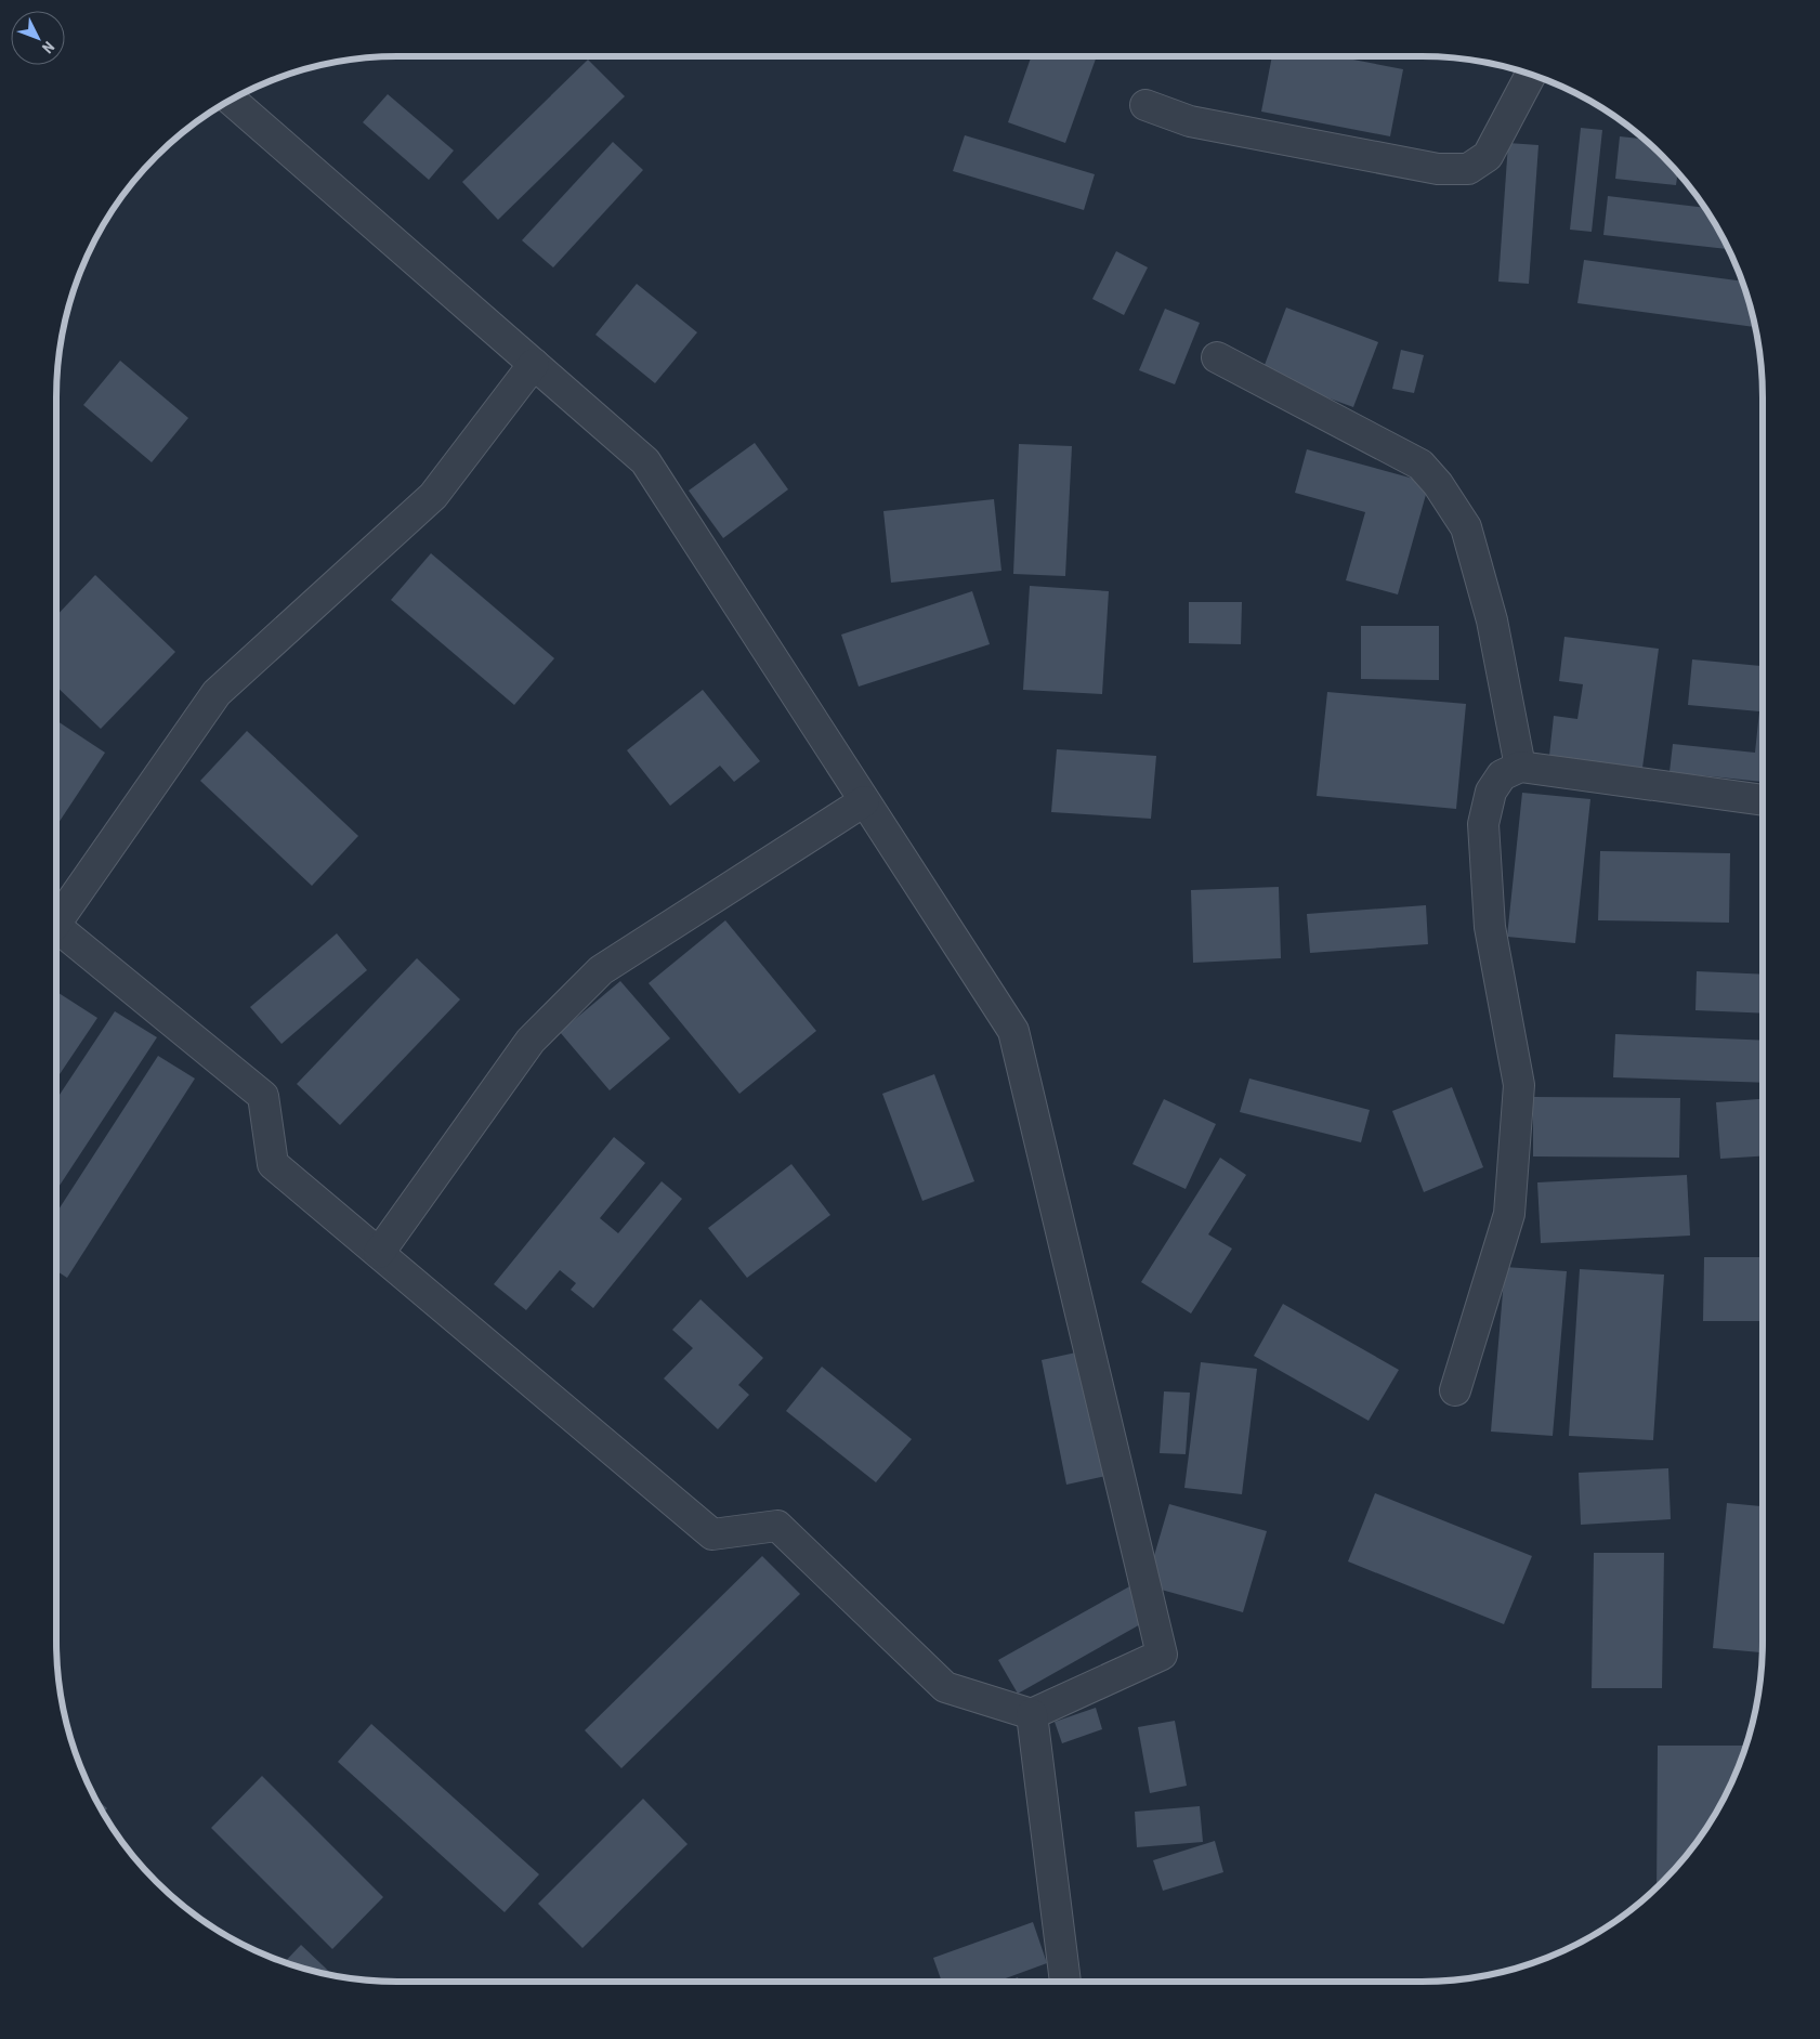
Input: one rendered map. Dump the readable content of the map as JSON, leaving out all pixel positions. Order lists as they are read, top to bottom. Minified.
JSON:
{"north":"bottom right"}
